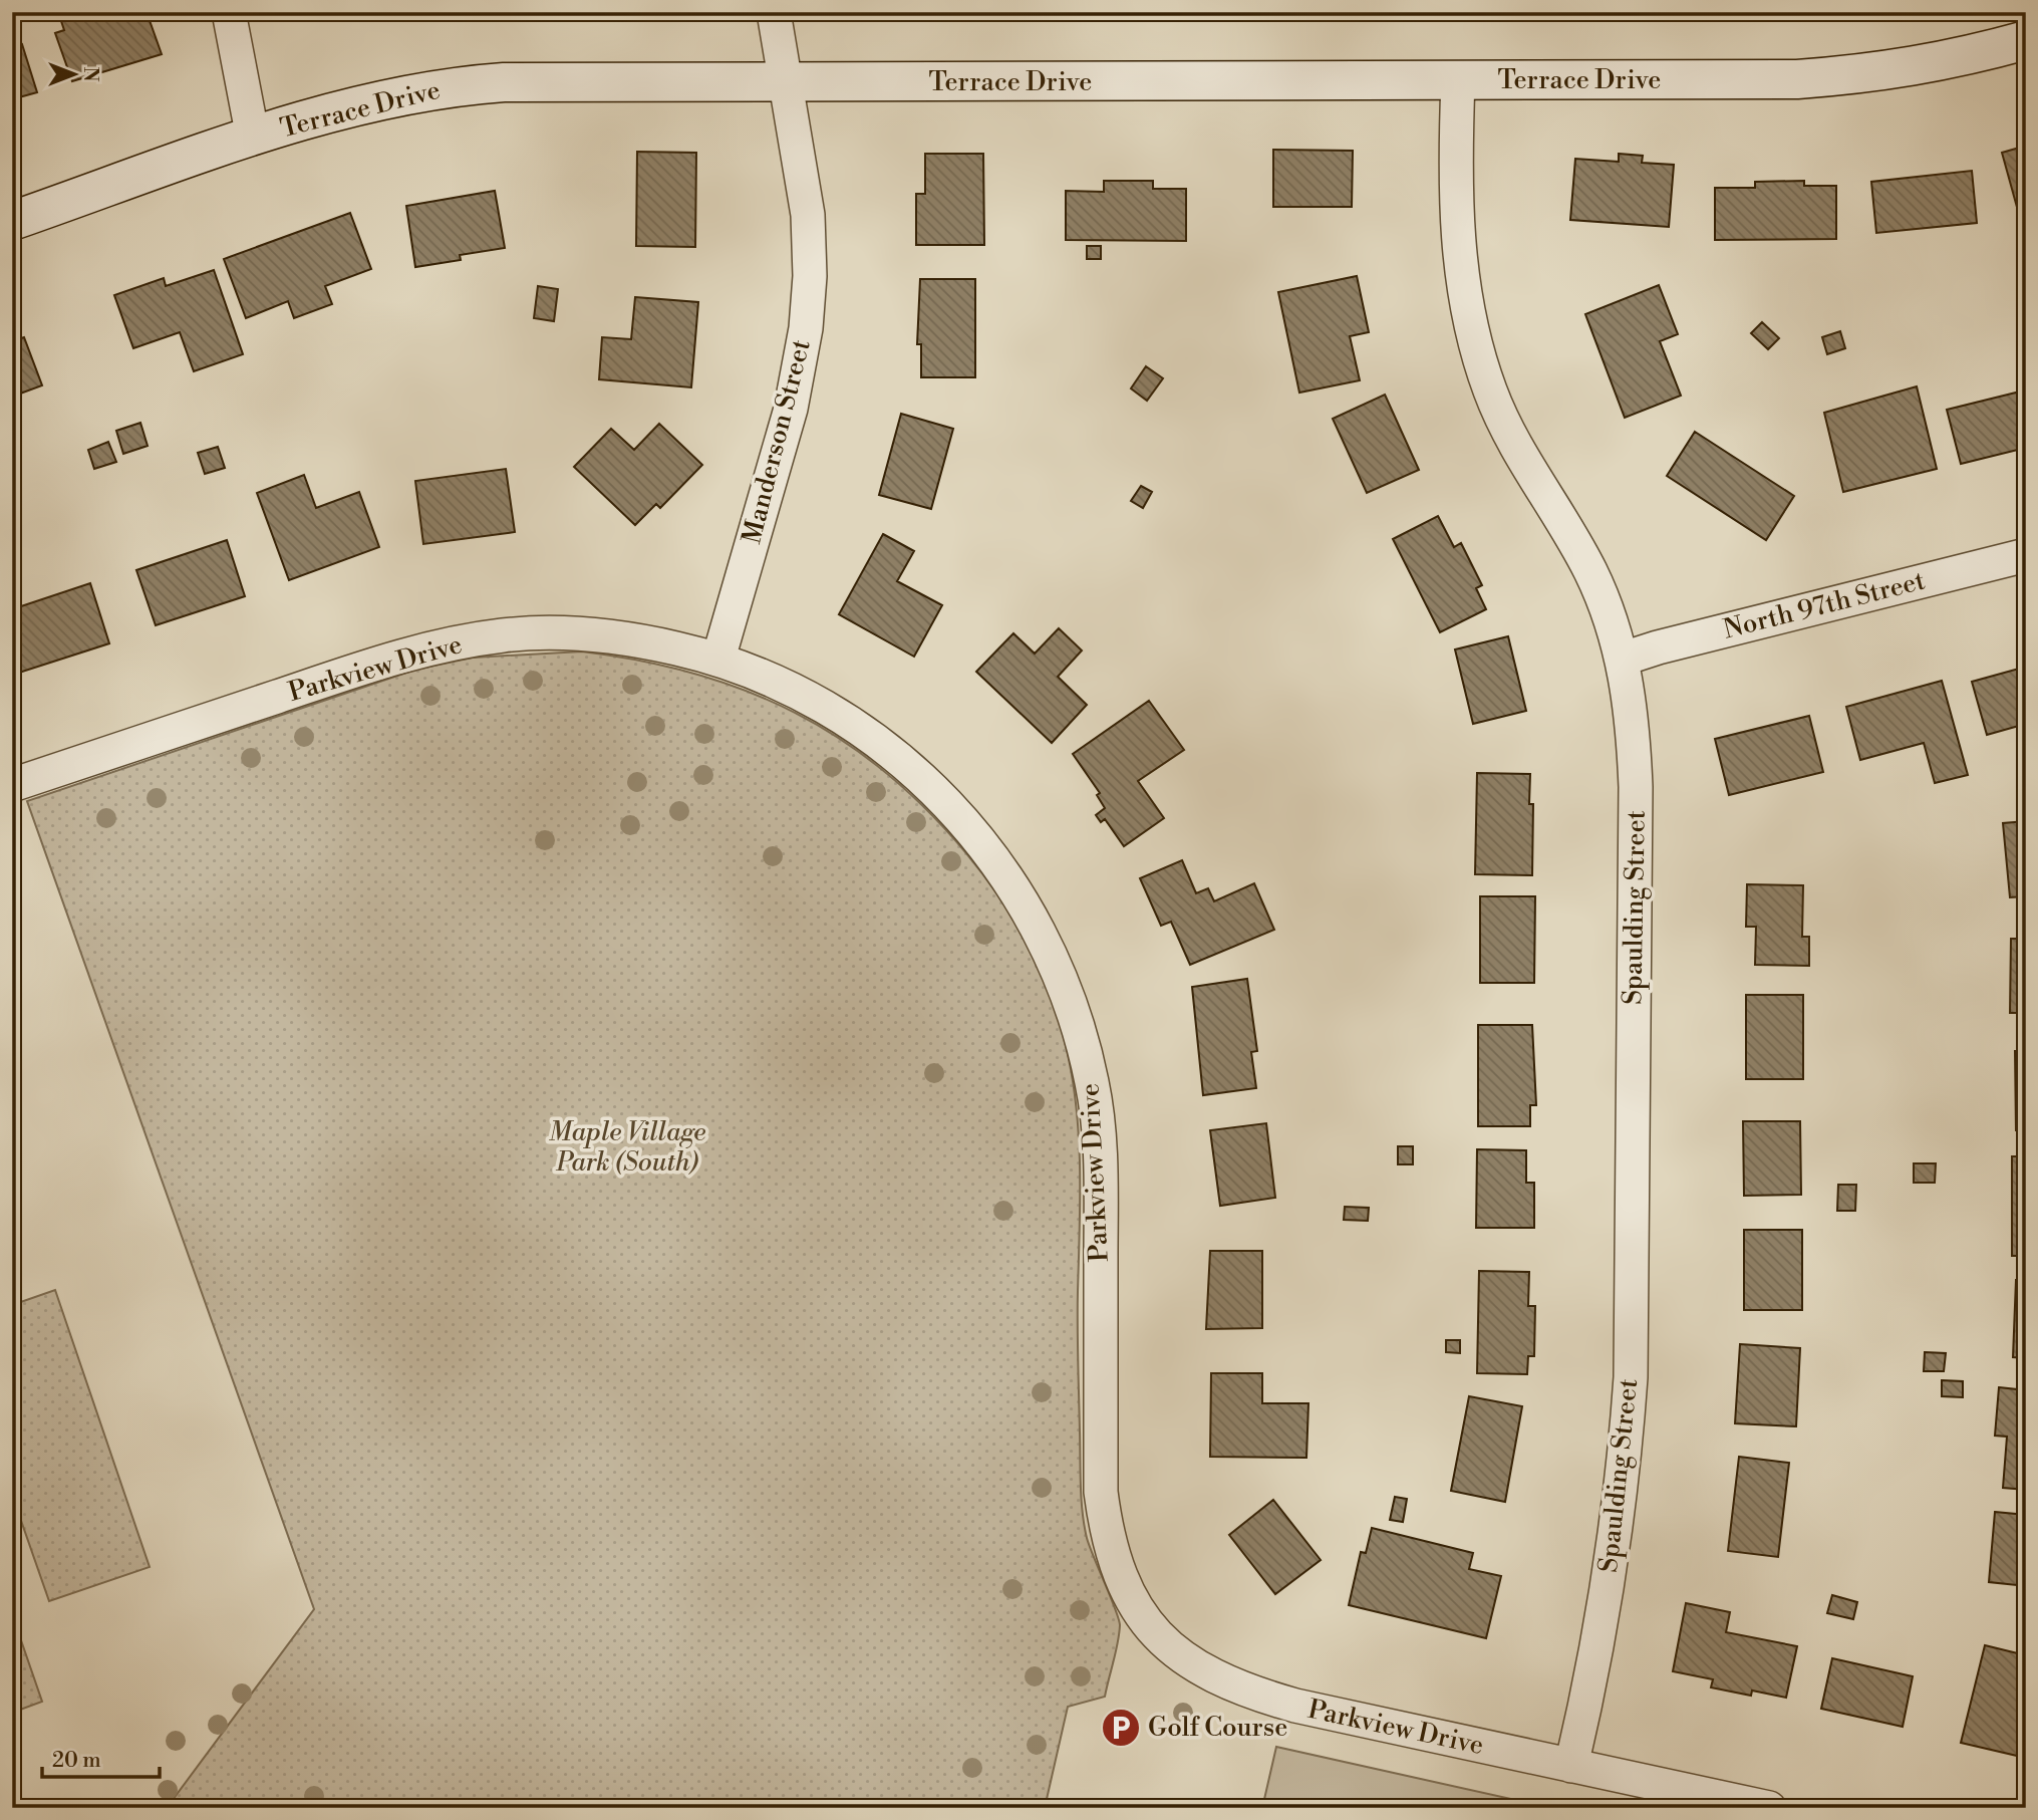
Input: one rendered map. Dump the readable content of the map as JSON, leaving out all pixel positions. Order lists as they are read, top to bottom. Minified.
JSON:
{"streets":{"street":["Terrace Drive","Manderson Street","North 97th Street","Parkview Drive","Spaulding Street"]},"crossings":[["Terrace Drive","Manderson Street"],["Terrace Drive","Spaulding Street"],["Manderson Street","Parkview Drive"],["North 97th Street","Spaulding Street"],["Parkview Drive","Spaulding Street"]],"parks":["Maple Village Park (South)"],"places":{"parking":["Golf Course"]},"scale_bar":"20 m","north":"right"}
